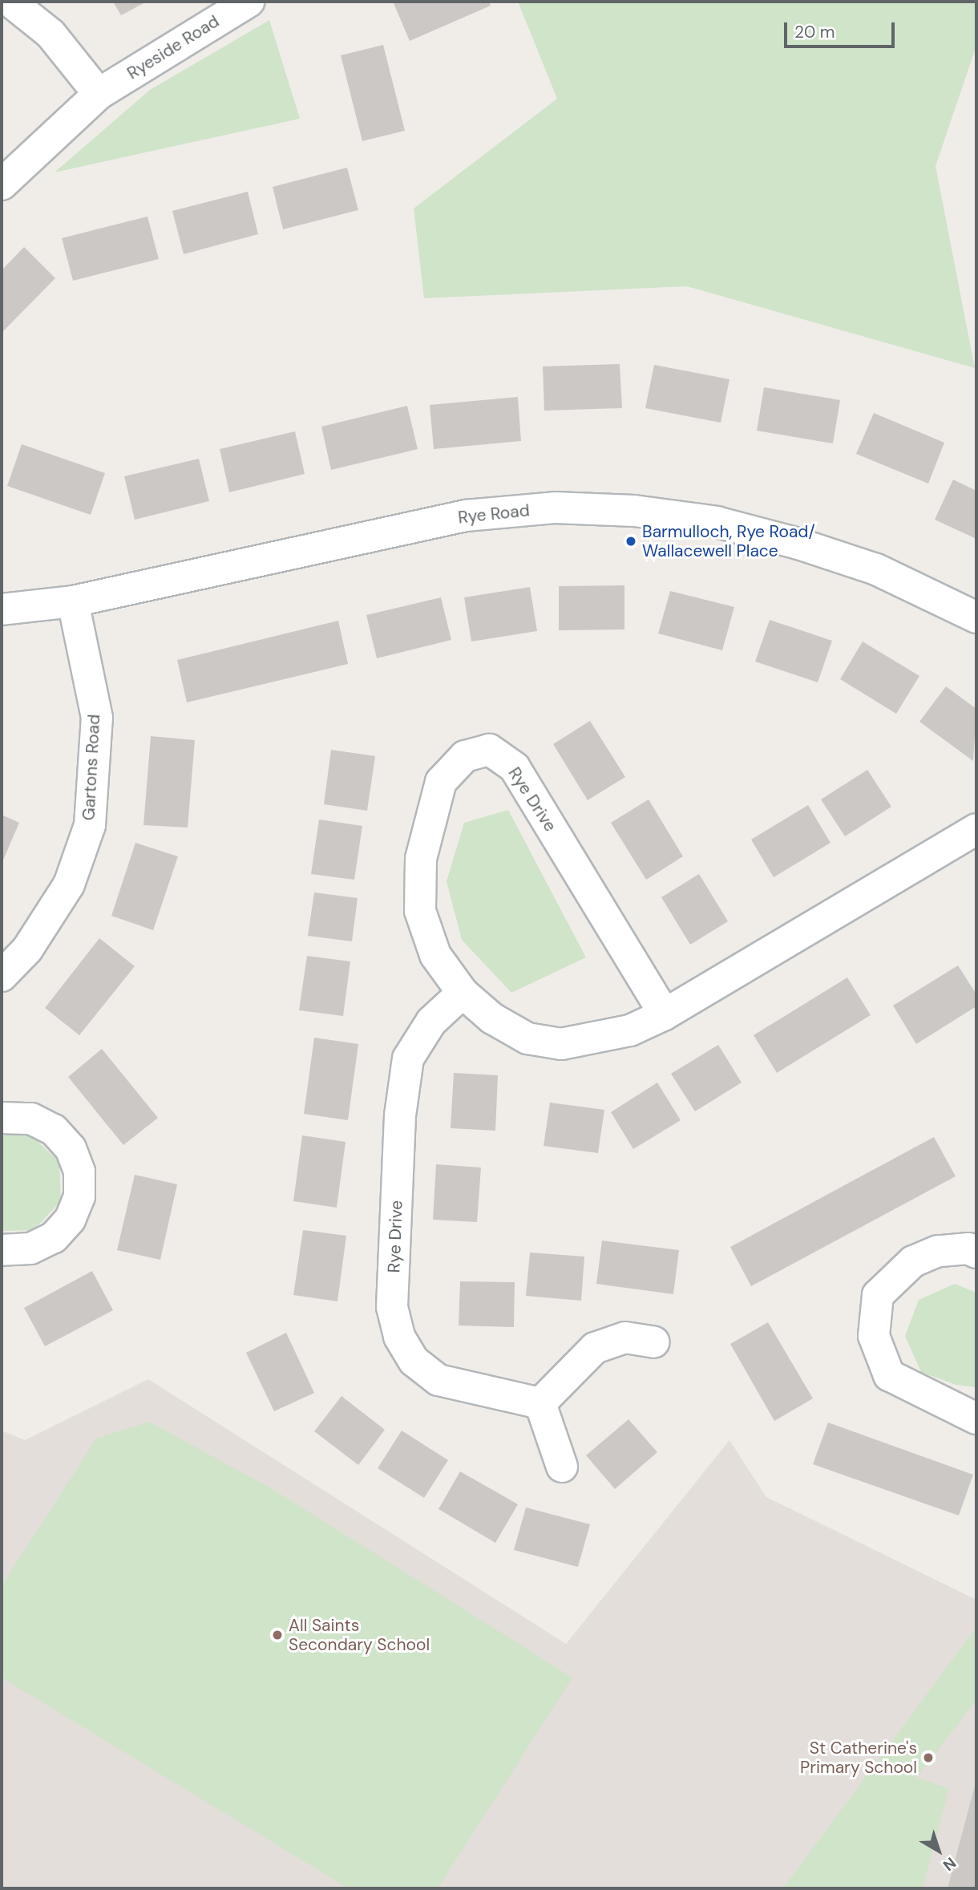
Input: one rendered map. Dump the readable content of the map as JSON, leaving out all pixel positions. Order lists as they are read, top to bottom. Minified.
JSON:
{"streets":{"street":["Ryeside Road","Rye Road","Gartons Road","Rye Drive"]},"crossings":[["Rye Road","Gartons Road"]],"places":["Barmulloch, Rye Road/ Wallacewell Place","All Saints Secondary School","St Catherine's Primary School"],"scale_bar":"20 m","north":"bottom right"}
